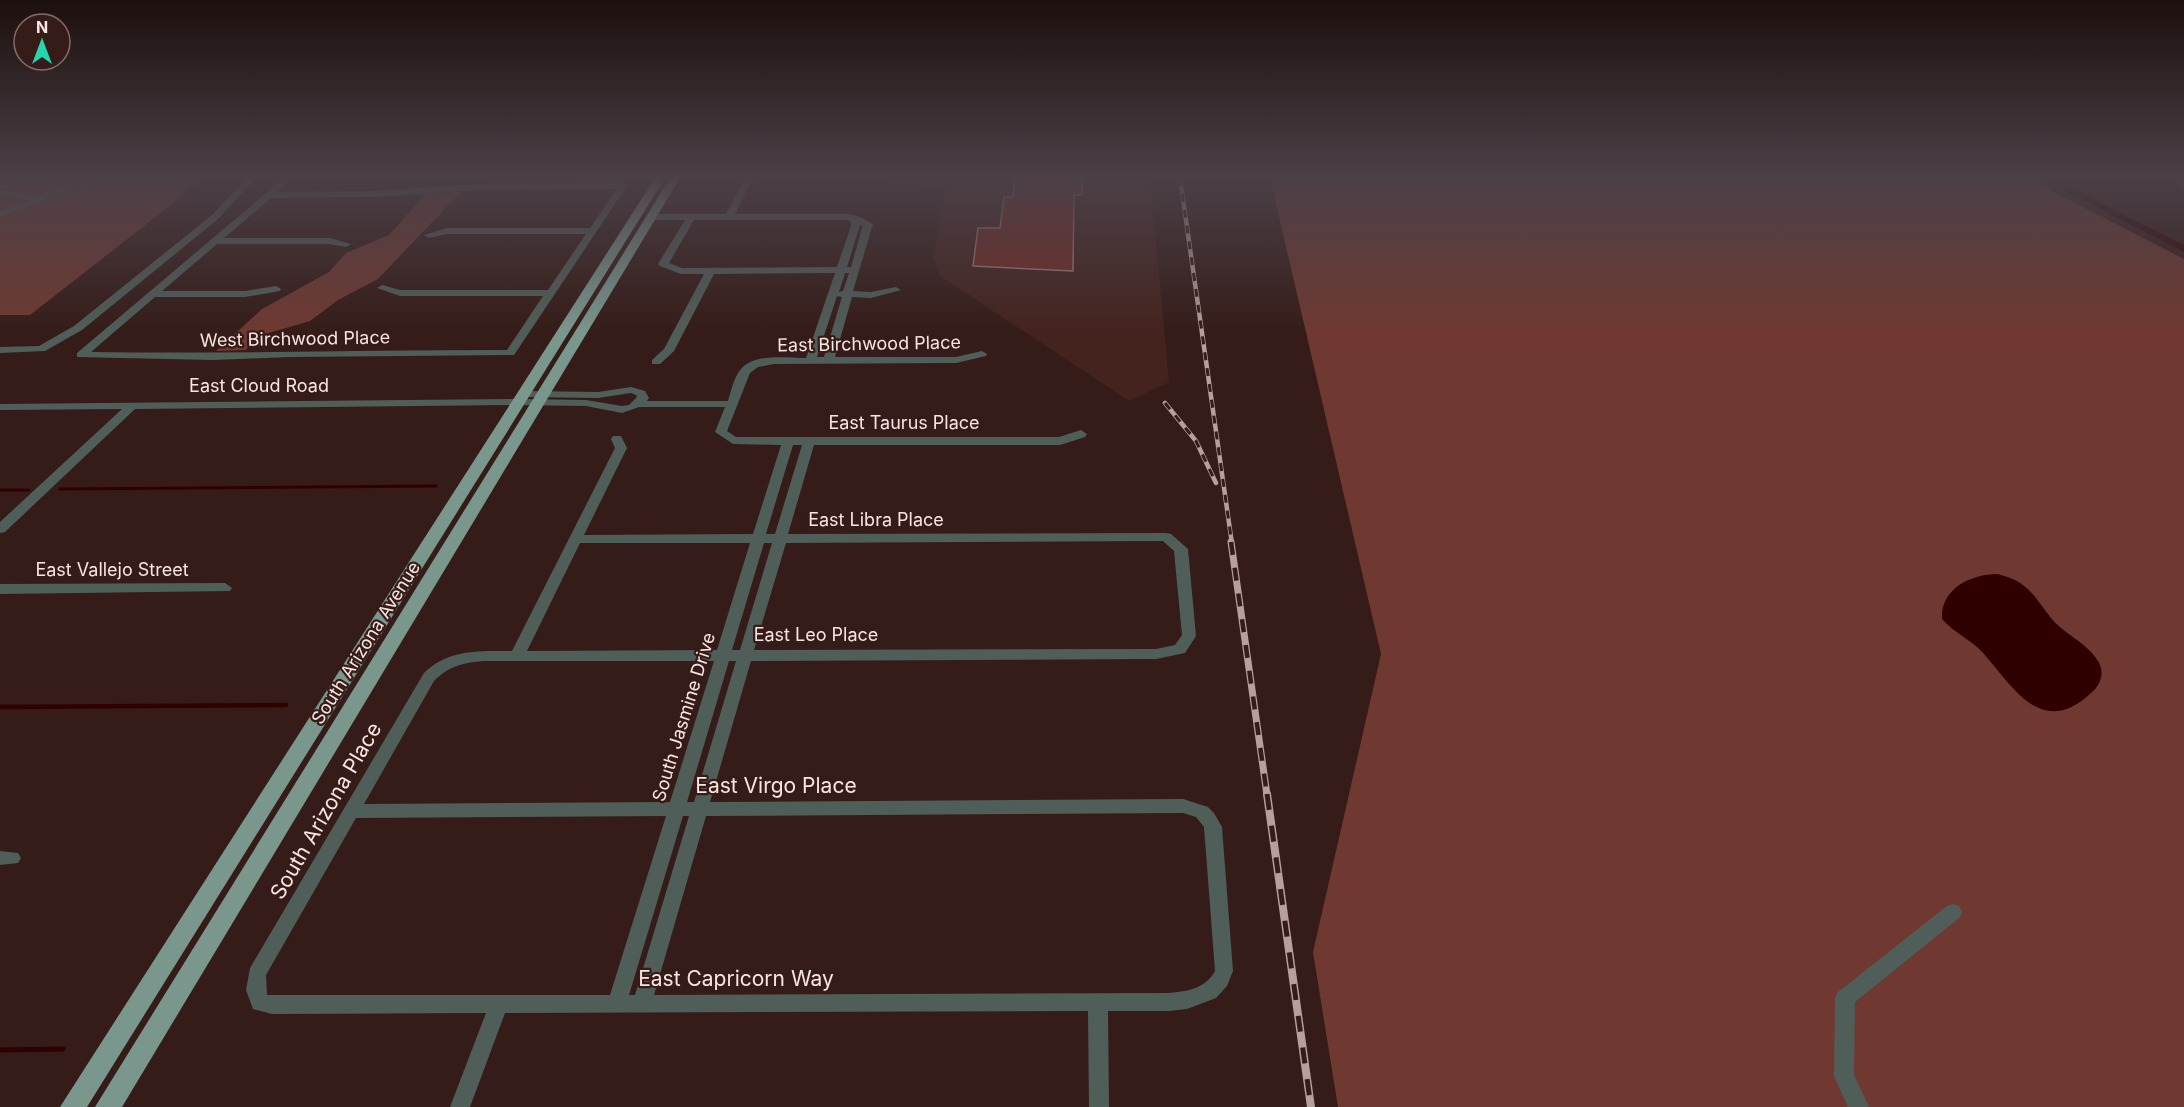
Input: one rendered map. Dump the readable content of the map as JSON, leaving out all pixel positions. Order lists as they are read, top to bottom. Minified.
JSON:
{"streets":{"main road":["South Arizona Avenue"],"street":["West Birchwood Place","East Birchwood Place","East Cloud Road","East Taurus Place","East Libra Place","East Vallejo Street","East Leo Place","South Jasmine Drive","East Virgo Place","South Arizona Place","East Capricorn Way"]},"crossings":[["East Birchwood Place","East Taurus Place"],["East Cloud Road","South Arizona Avenue"],["East Taurus Place","South Jasmine Drive"],["East Libra Place","East Leo Place"],["East Libra Place","South Jasmine Drive"],["East Leo Place","South Jasmine Drive"],["East Leo Place","South Arizona Place"],["South Jasmine Drive","East Virgo Place"],["South Jasmine Drive","East Capricorn Way"],["East Virgo Place","South Arizona Place"],["East Virgo Place","East Capricorn Way"],["South Arizona Place","East Capricorn Way"]],"north":"top"}
